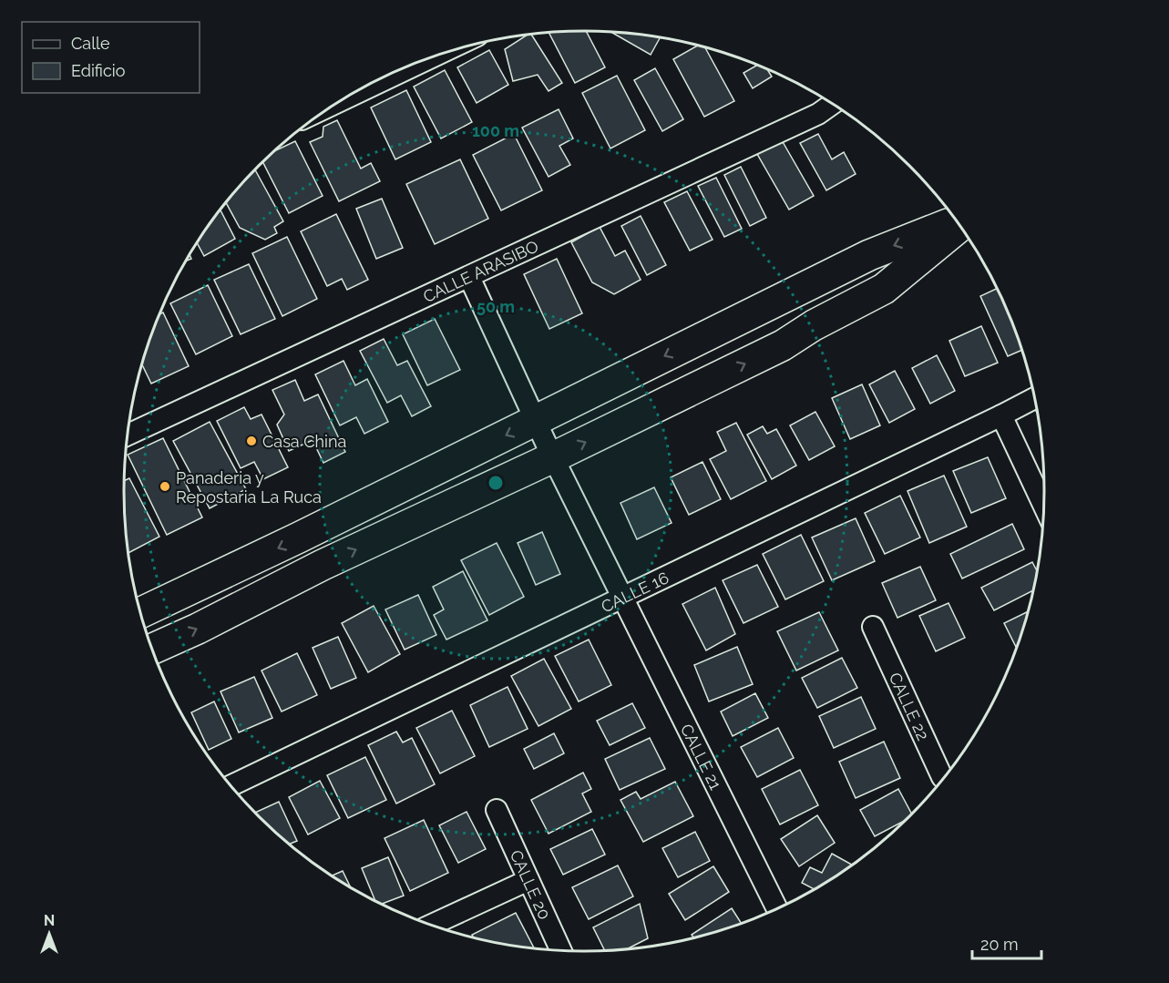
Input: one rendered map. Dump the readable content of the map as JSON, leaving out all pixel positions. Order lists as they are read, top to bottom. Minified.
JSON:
{"streets":{"street":["CALLE ARASIBO","CALLE 16","CALLE 22","CALLE 21","CALLE 20"]},"crossings":[["CALLE ARASIBO","CALLE 21"],["CALLE 16","CALLE 21"]],"places":["Casa China","Panaderia y Repostaria La Ruca"],"legend":["Calle","Edificio"],"scale_bar":"20 m","north":"top","rings":["100 m","50 m"]}
